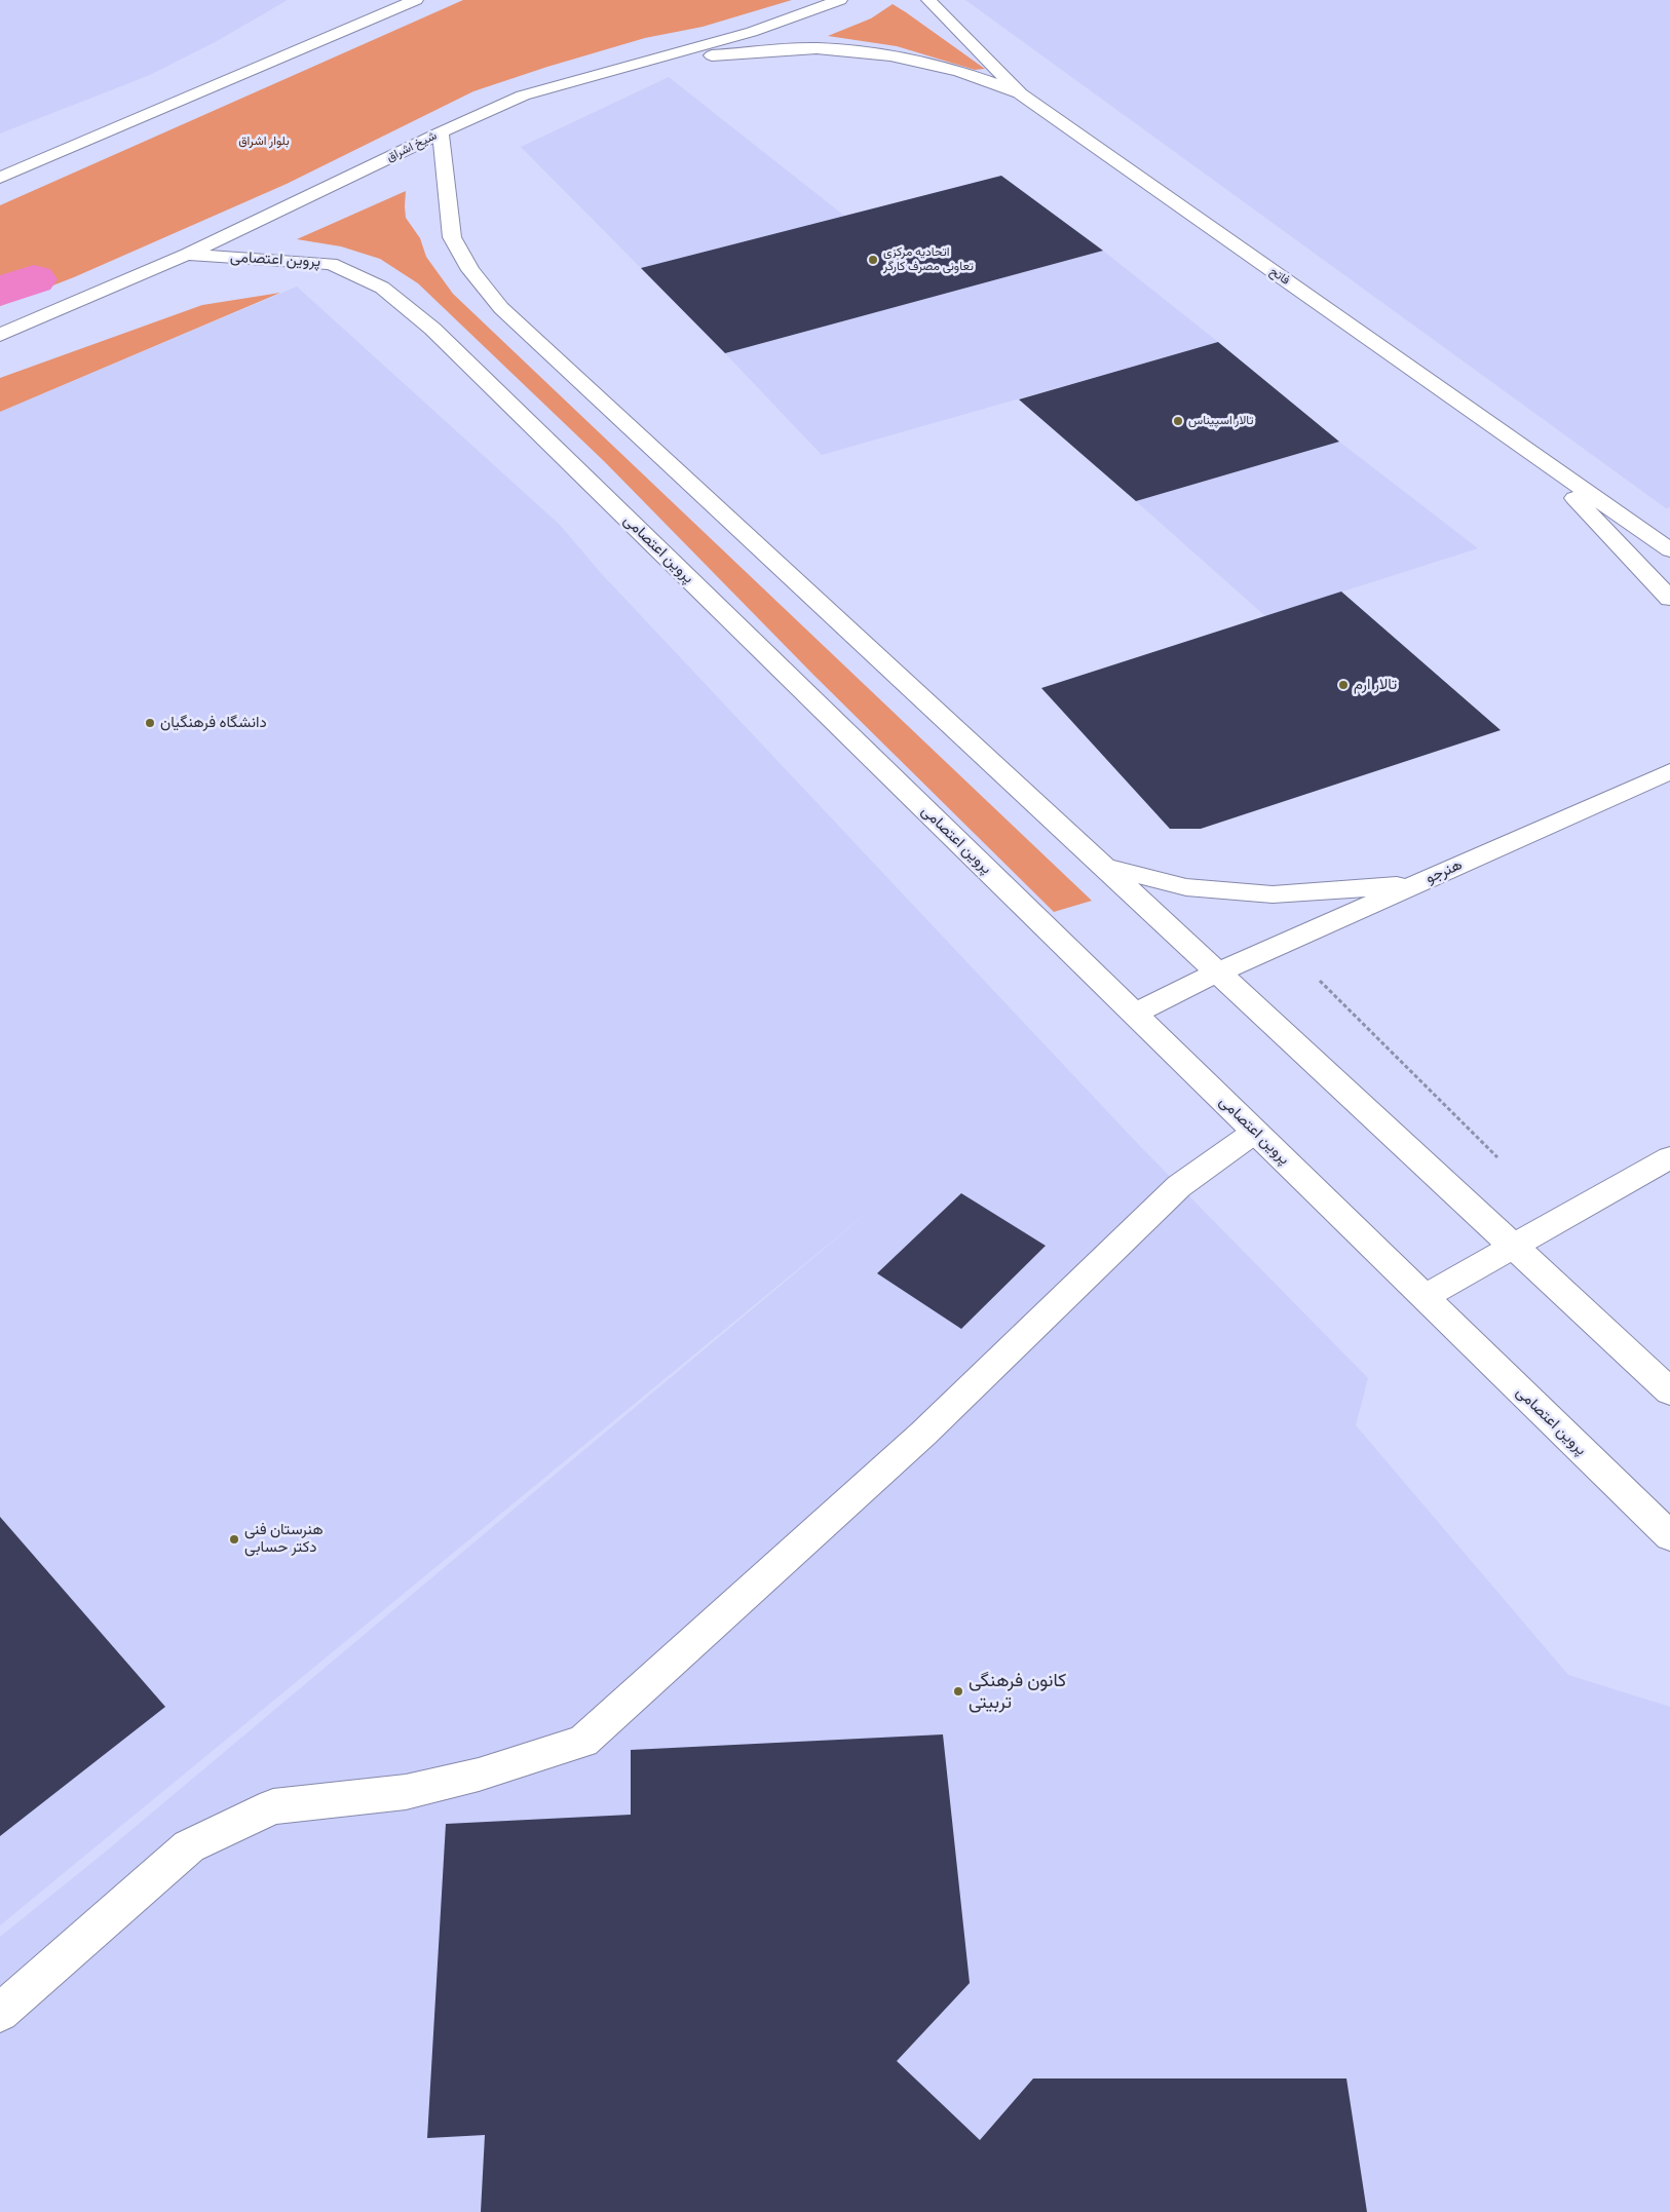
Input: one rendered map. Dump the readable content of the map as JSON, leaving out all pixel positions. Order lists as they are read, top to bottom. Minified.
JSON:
{"streets":{"main road":["شیخ اشراق","پروین اعتصامی","فاتح","هنرجو"]},"crossings":[["شیخ اشراق","پروین اعتصامی"],["پروین اعتصامی","هنرجو"]],"parks":["بلوار اشراق"],"places":["اتحادیه مرکزی تعاونی مصرف کارگر","تالار اسپیناس","تالار ارم","دانشگاه فرهنگیان","هنرستان فنی دکتر حسابی","کانون فرهنگی تربیتی"]}
